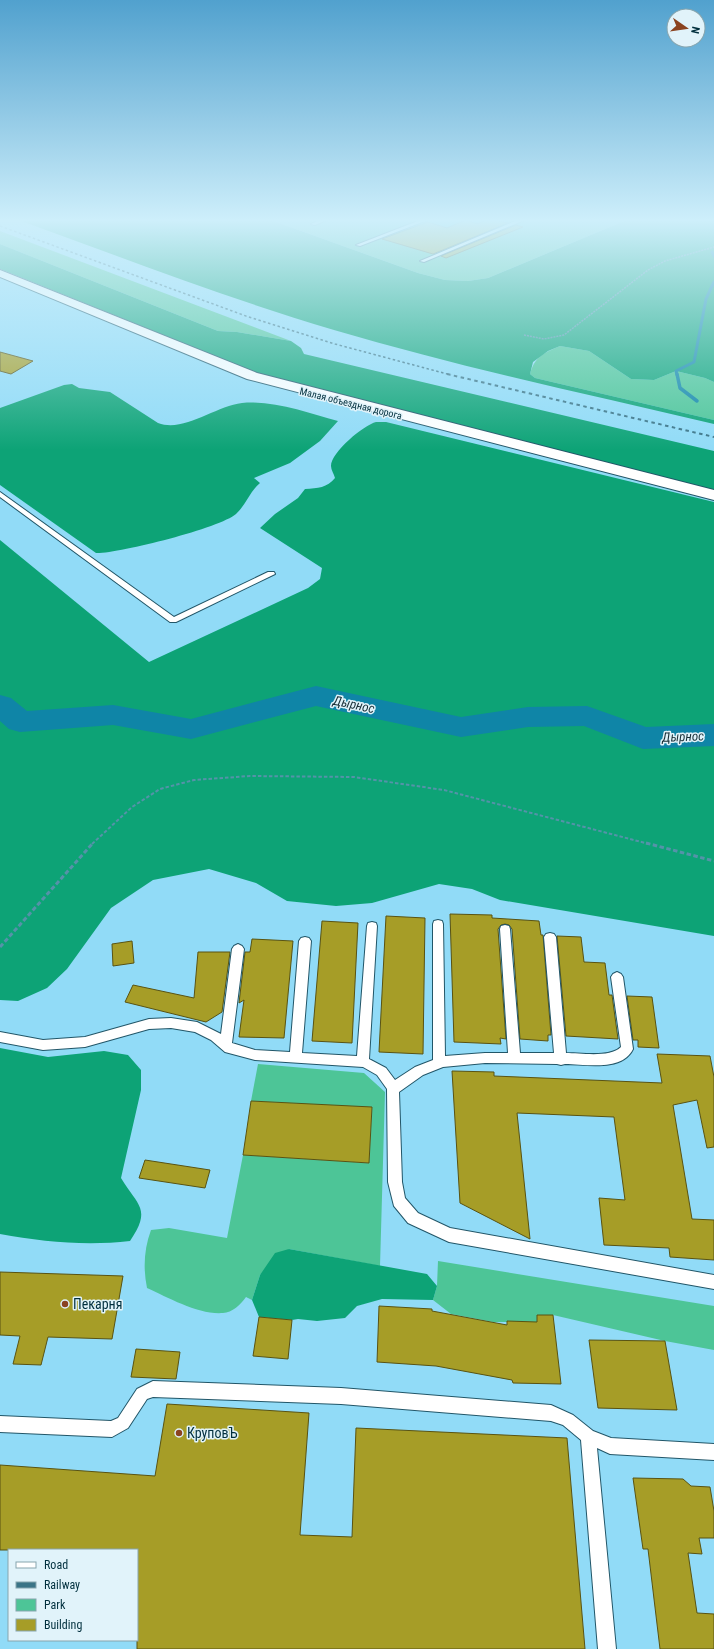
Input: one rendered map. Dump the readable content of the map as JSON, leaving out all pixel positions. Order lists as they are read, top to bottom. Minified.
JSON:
{"streets":{"street":["Малая объездная дорога"]},"water":["Дырнос"],"places":["Пекарня","КруповЪ"],"legend":["Road","Railway","Park","Building"],"north":"right"}
